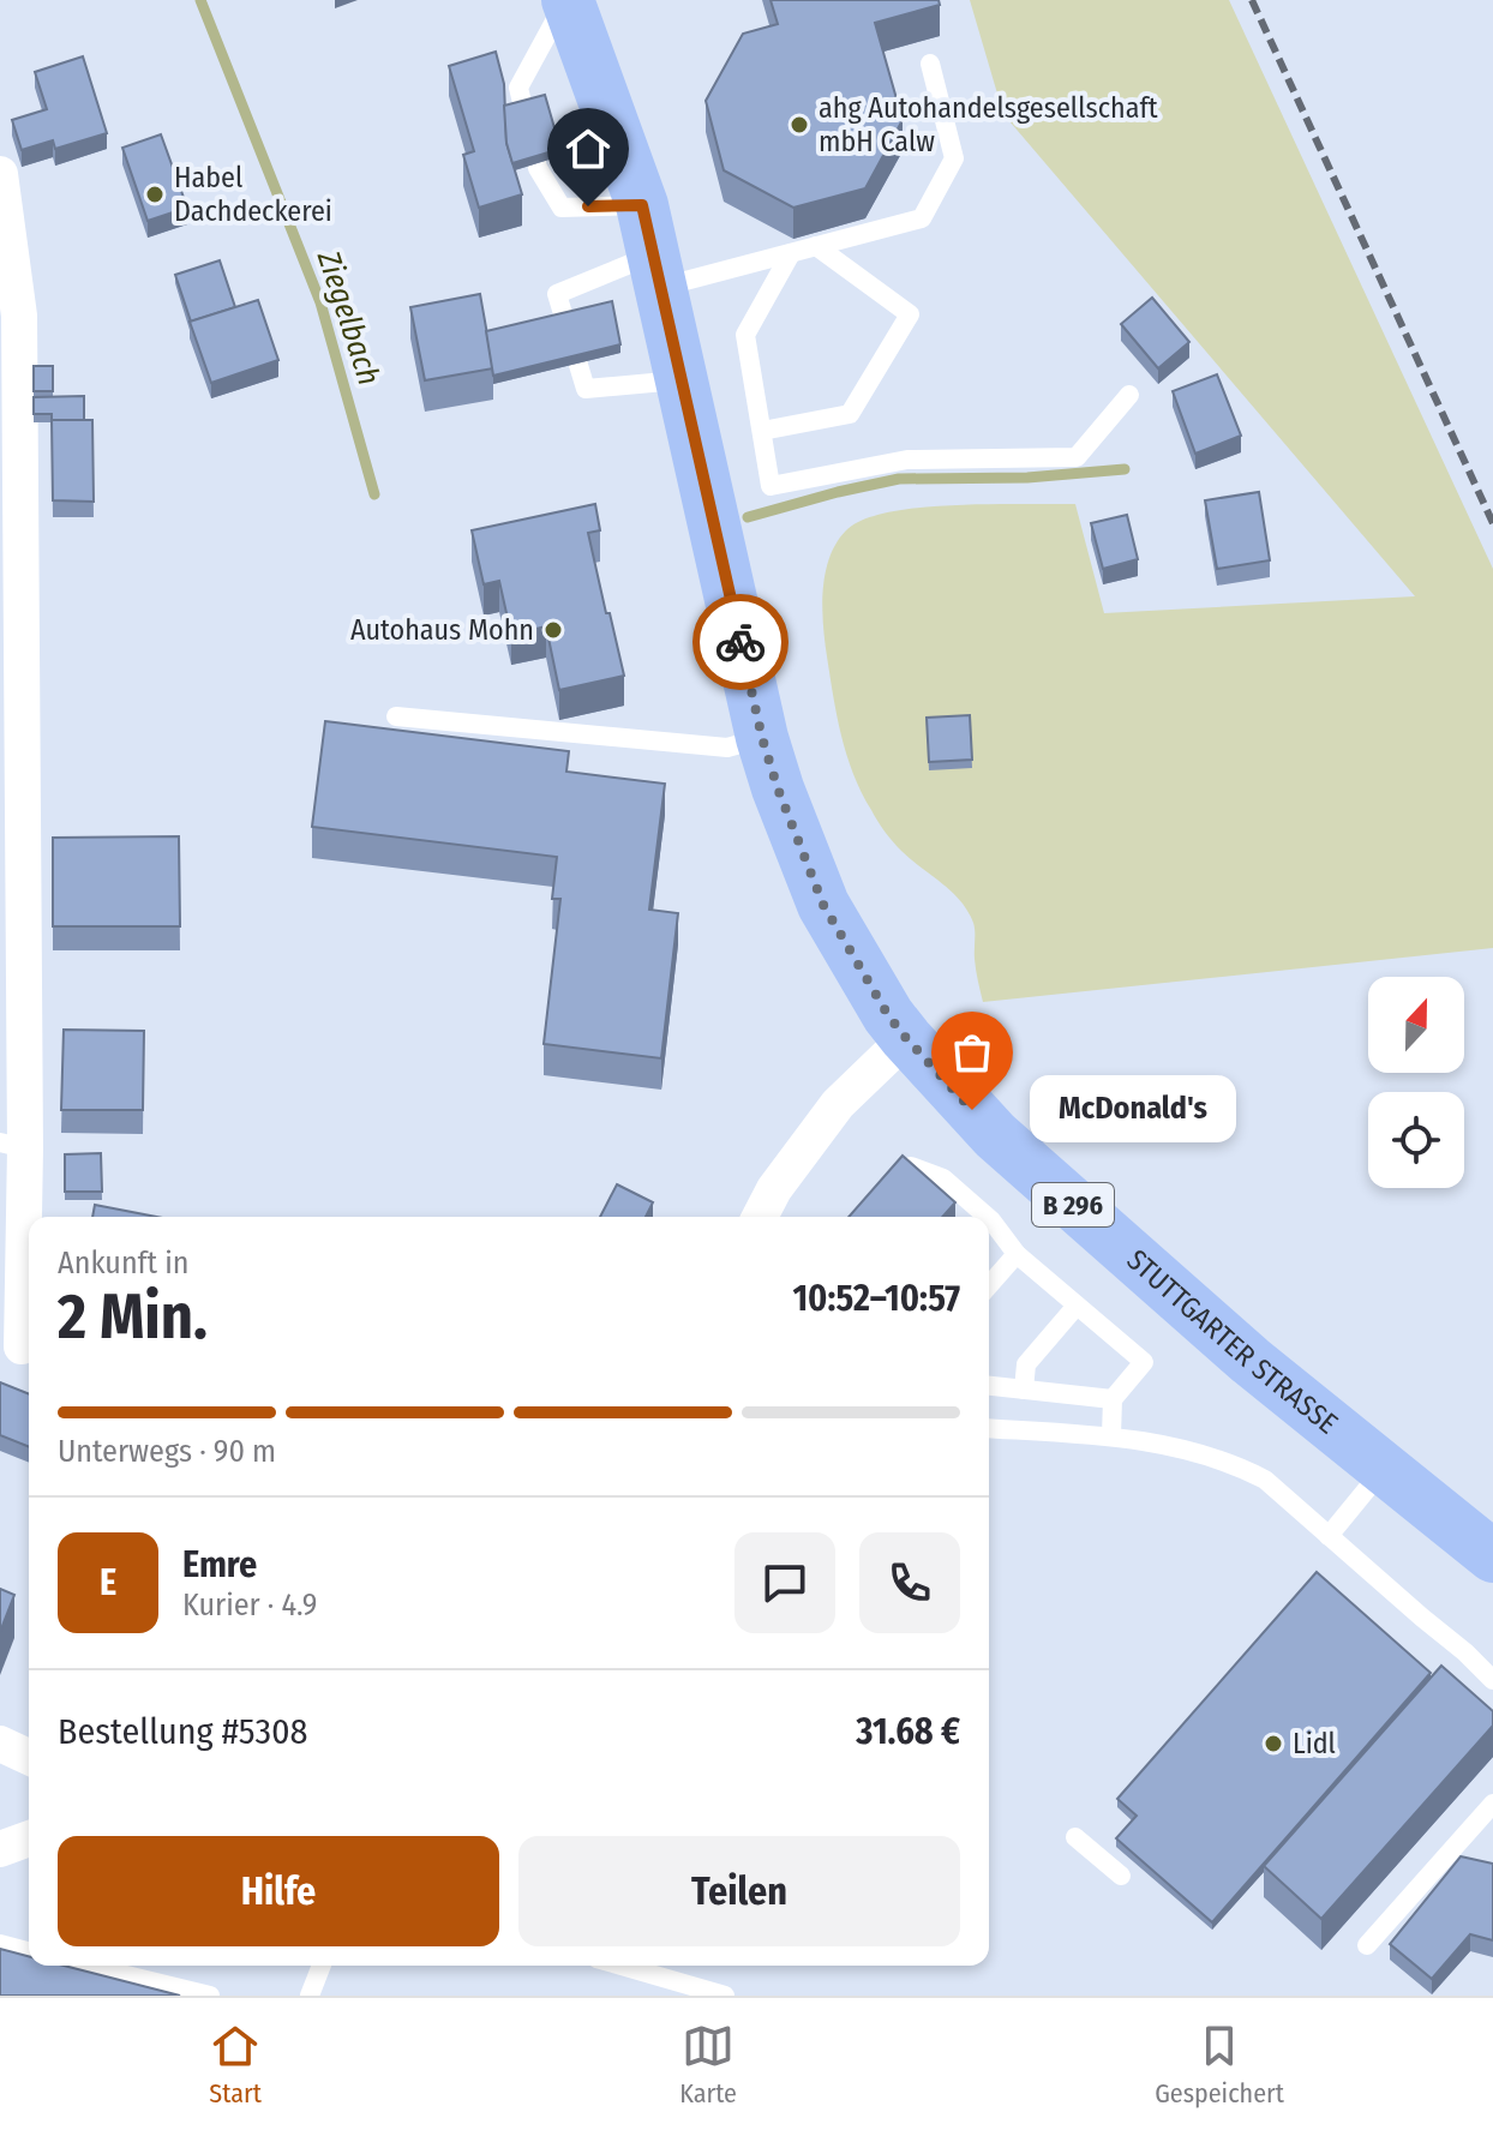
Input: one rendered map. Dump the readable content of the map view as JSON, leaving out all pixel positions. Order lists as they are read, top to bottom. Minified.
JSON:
{"streets":{"main road":["B 296","STUTTGARTER STRASSE"]},"water":["Ziegelbach"],"places":["ahg Autohandelsgesellschaft mbH Calw","Habel Dachdeckerei","Autohaus Mohn","McDonald's","Lidl"],"north":"top","page":{"bubble":"McDonald's","heading":["2 Min.","Ankunft in","10:52–10:57"],"panel":["Emre","Kurier · 4.9","Bestellung #5308","31.68 €"],"bar":"Unterwegs · 90 m","round":"E","buttons":["Hilfe","Teilen"],"tabs":["Start","Karte","Gespeichert"]}}
